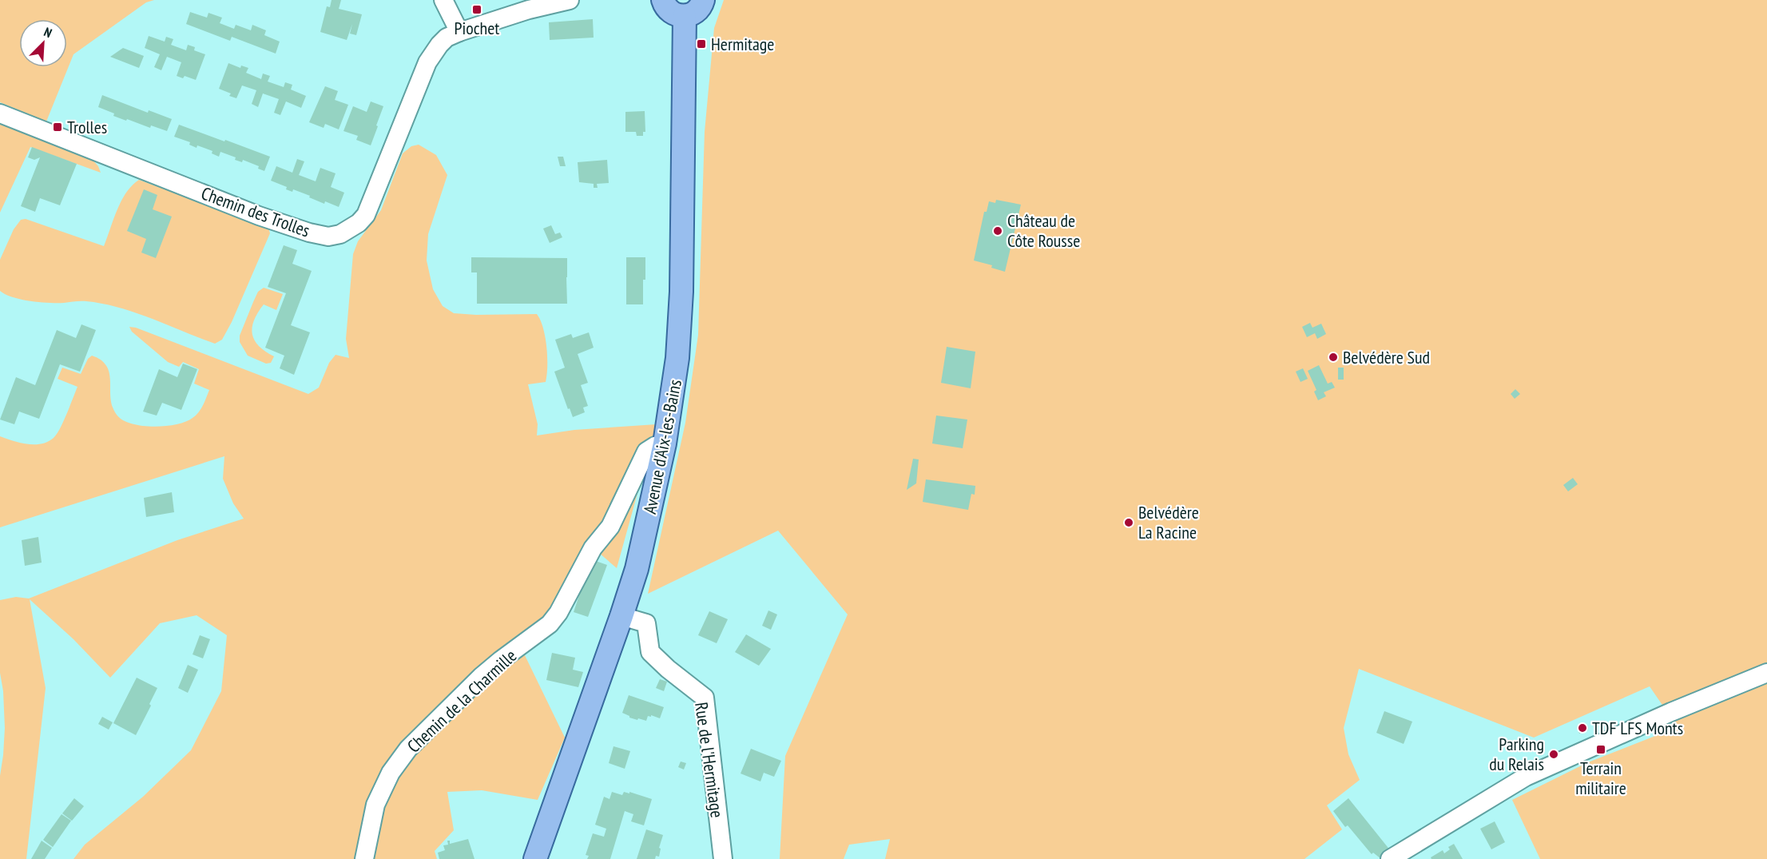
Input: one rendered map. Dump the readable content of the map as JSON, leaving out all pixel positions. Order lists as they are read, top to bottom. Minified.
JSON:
{"streets":{"main road":["Avenue d'Aix-les-Bains"],"street":["Chemin des Trolles","Chemin de la Charmille","Rue de l'Hermitage"]},"crossings":[["Avenue d'Aix-les-Bains","Chemin de la Charmille"],["Avenue d'Aix-les-Bains","Rue de l'Hermitage"]],"places":{"transit":["Piochet","Hermitage","Trolles","Terrain militaire"],"other":["Château de Côte Rousse","Belvédère Sud","Belvédère La Racine","TDF LFS Monts","Parking du Relais"]},"north":"top right"}
